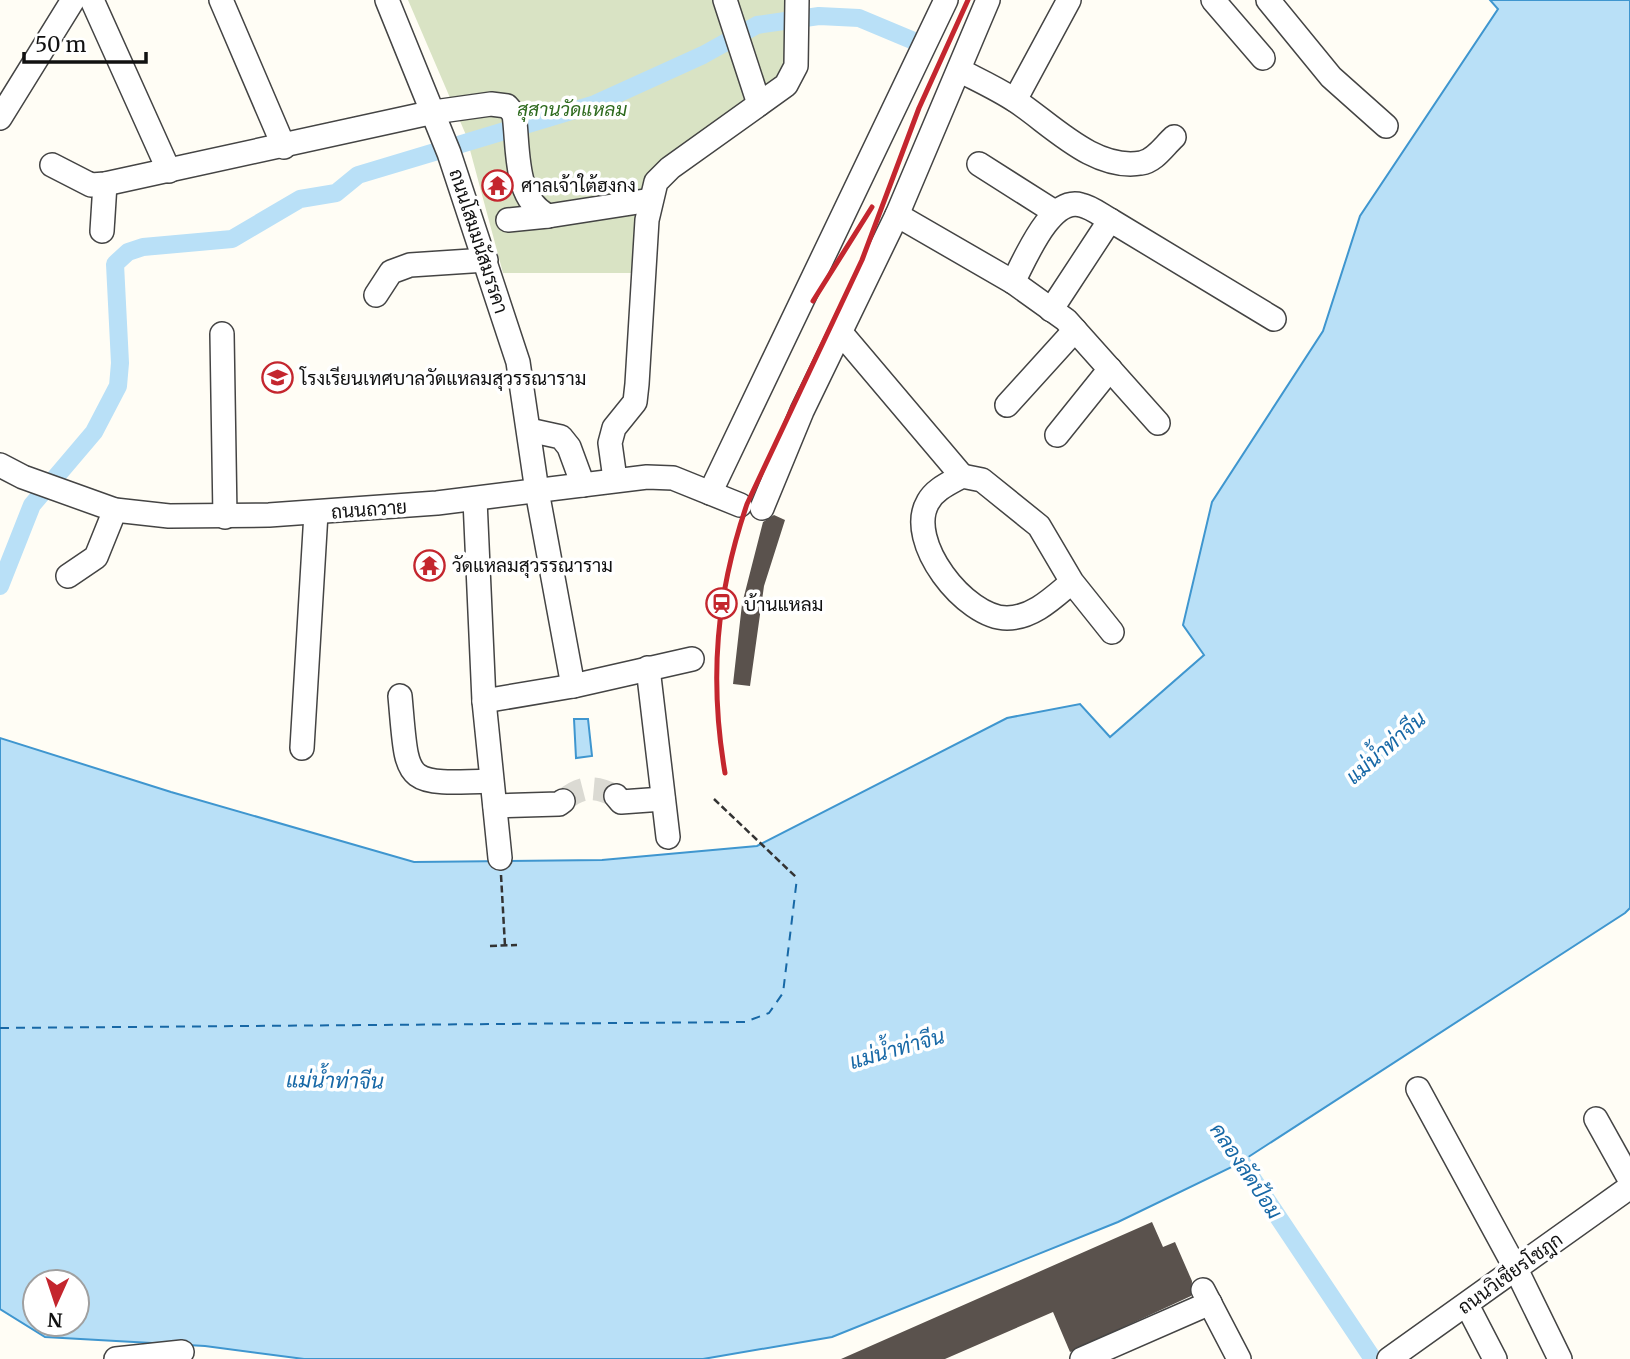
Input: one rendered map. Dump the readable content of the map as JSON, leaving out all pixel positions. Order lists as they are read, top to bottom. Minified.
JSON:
{"streets":{"street":["ถนนโสมมนัสมรรคา","ถนนถวาย","ถนนวิเชียรโชฎก"]},"crossings":[["ถนนโสมมนัสมรรคา","ถนนถวาย"]],"water":["แม่น้ำท่าจีน","คลองลัดป้อม"],"parks":["สุสานวัดแหลม"],"places":{"temple":["ศาลเจ้าใต้ฮงกง","วัดแหลมสุวรรณาราม"],"school or university":["โรงเรียนเทศบาลวัดแหลมสุวรรณาราม"],"station":["บ้านแหลม"]},"scale_bar":"50 m","north":"bottom"}
